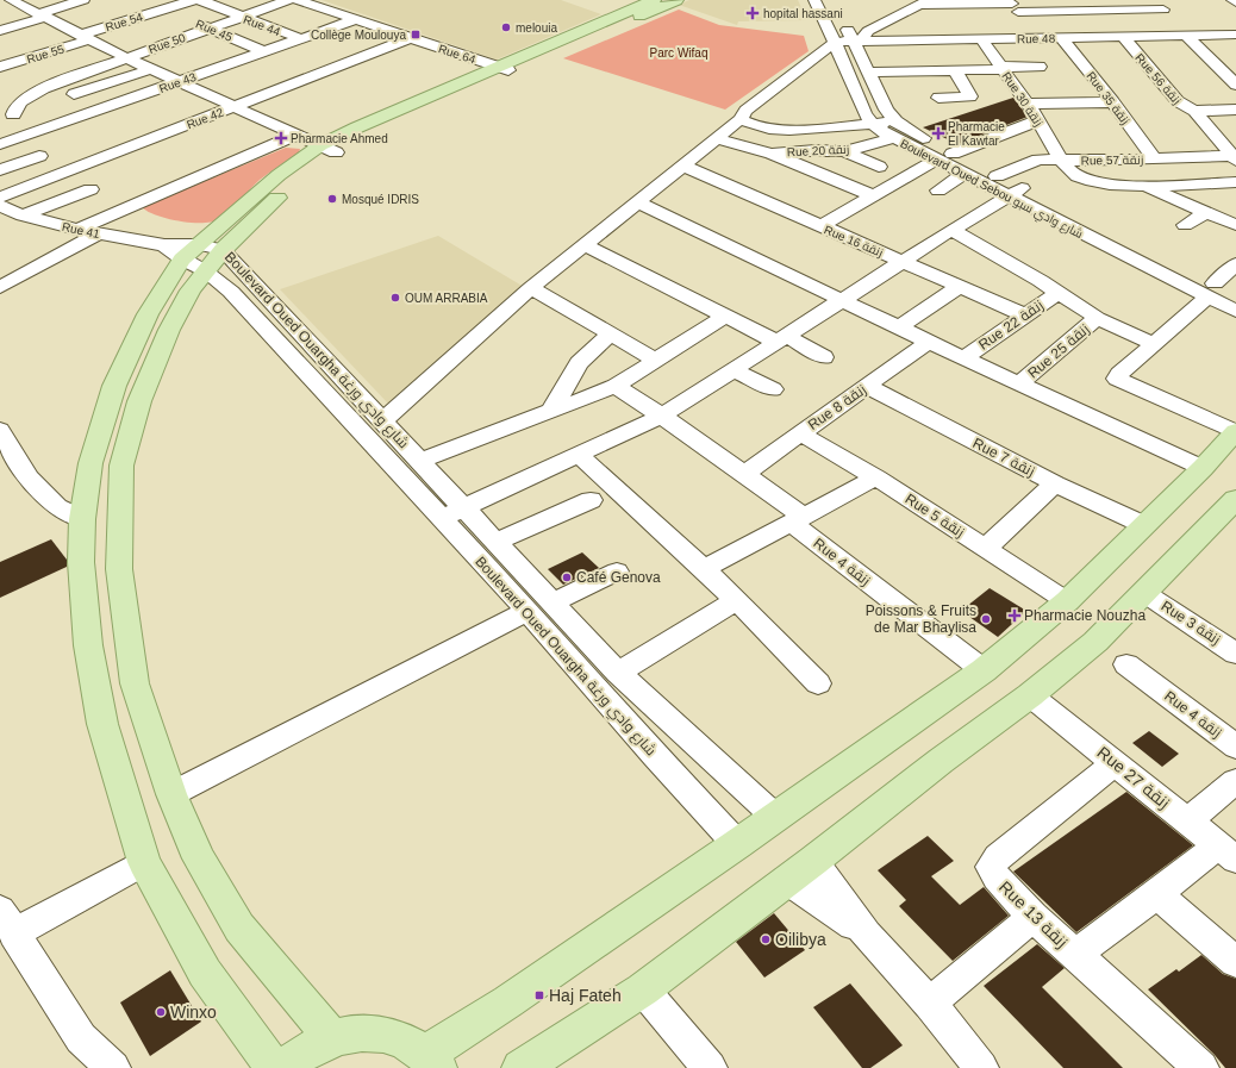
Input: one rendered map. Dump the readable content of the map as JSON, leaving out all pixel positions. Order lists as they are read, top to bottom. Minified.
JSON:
{"streets":{"street":["Rue 54","Rue 44","Rue 45","Rue 48","Rue 50","Rue 55","Rue 64","Rue 56 زنقة","Rue 43","Rue 35 زنقة","Rue 30 زنقة","Rue 42","Rue 20 زنقة","Rue 57 زنقة","Boulevard Oued Sebou شارع وادي سبو","Rue 41","Rue 16 زنقة","Rue 22 زنقة","Boulevard Oued Ouargha شارع وادي ورغة","Rue 25 زنقة","Rue 8 زنقة","Rue 7 زنقة","Rue 5 زنقة","Rue 4 زنقة","Rue 3 زنقة","Rue 27 زنقة","Rue 13 زنقة"]},"crossings":[["Rue 54","Rue 45"],["Rue 54","Rue 55"],["Rue 44","Rue 50"],["Rue 44","Rue 43"],["Rue 45","Rue 50"],["Rue 45","Rue 43"],["Rue 48","Rue 56 زنقة"],["Rue 48","Rue 35 زنقة"],["Rue 48","Rue 30 زنقة"],["Rue 48","Boulevard Oued Sebou شارع وادي سبو"],["Rue 64","Rue 43"],["Rue 64","Rue 42"],["Rue 56 زنقة","Rue 57 زنقة"],["Rue 35 زنقة","Rue 57 زنقة"],["Rue 30 زنقة","Rue 57 زنقة"],["Rue 20 زنقة","Boulevard Oued Sebou شارع وادي سبو"],["Rue 57 زنقة","Boulevard Oued Sebou شارع وادي سبو"],["Rue 41","Boulevard Oued Ouargha شارع وادي ورغة"],["Rue 16 زنقة","Rue 22 زنقة"],["Rue 8 زنقة","Rue 7 زنقة"],["Rue 8 زنقة","Rue 5 زنقة"],["Rue 8 زنقة","Rue 4 زنقة"],["Rue 27 زنقة","Rue 13 زنقة"]],"parks":["Parc Wifaq"],"places":{"health":["hopital hassani","Pharmacie El Kawtar","Pharmacie Ahmed","Pharmacie Nouzha"],"other":["melouia","Mosqué IDRIS","OUM ARRABIA","Café Genova","Poissons & Fruits de Mar Bhaylisa","Oilibya","Winxo"],"transit":["Collège Moulouya","Haj Fateh"]}}
